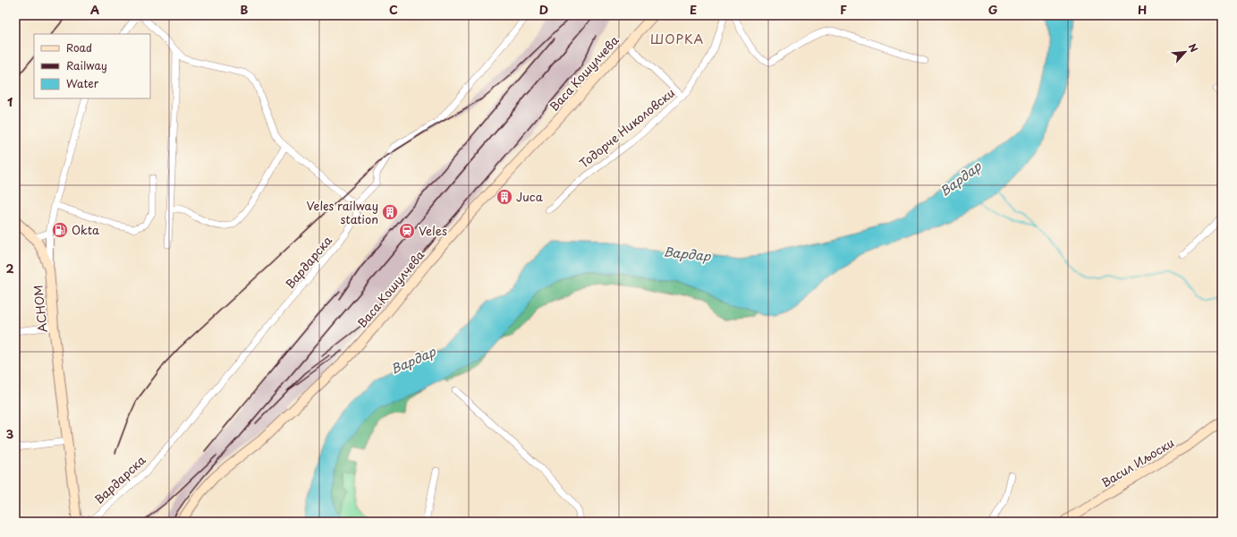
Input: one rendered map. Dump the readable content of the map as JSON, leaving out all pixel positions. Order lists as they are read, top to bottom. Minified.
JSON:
{"streets":{"main road":["Васа Кошулчева","АСНОМ","Васил Иљоски"],"street":["Тодорче Николовски","Вардарска"]},"crossings":[["Вардарска","АСНОМ"]],"districts":["ШОРКА"],"water":["Вардар"],"places":{"building":["Juca","Veles railway station"],"fuel station":["Okta"],"station":["Veles"]},"legend":["Road","Railway","Water"],"north":"top right","grid":{"columns":["A","B","C","D","E","F","G","H"],"rows":["1","2","3"]}}
